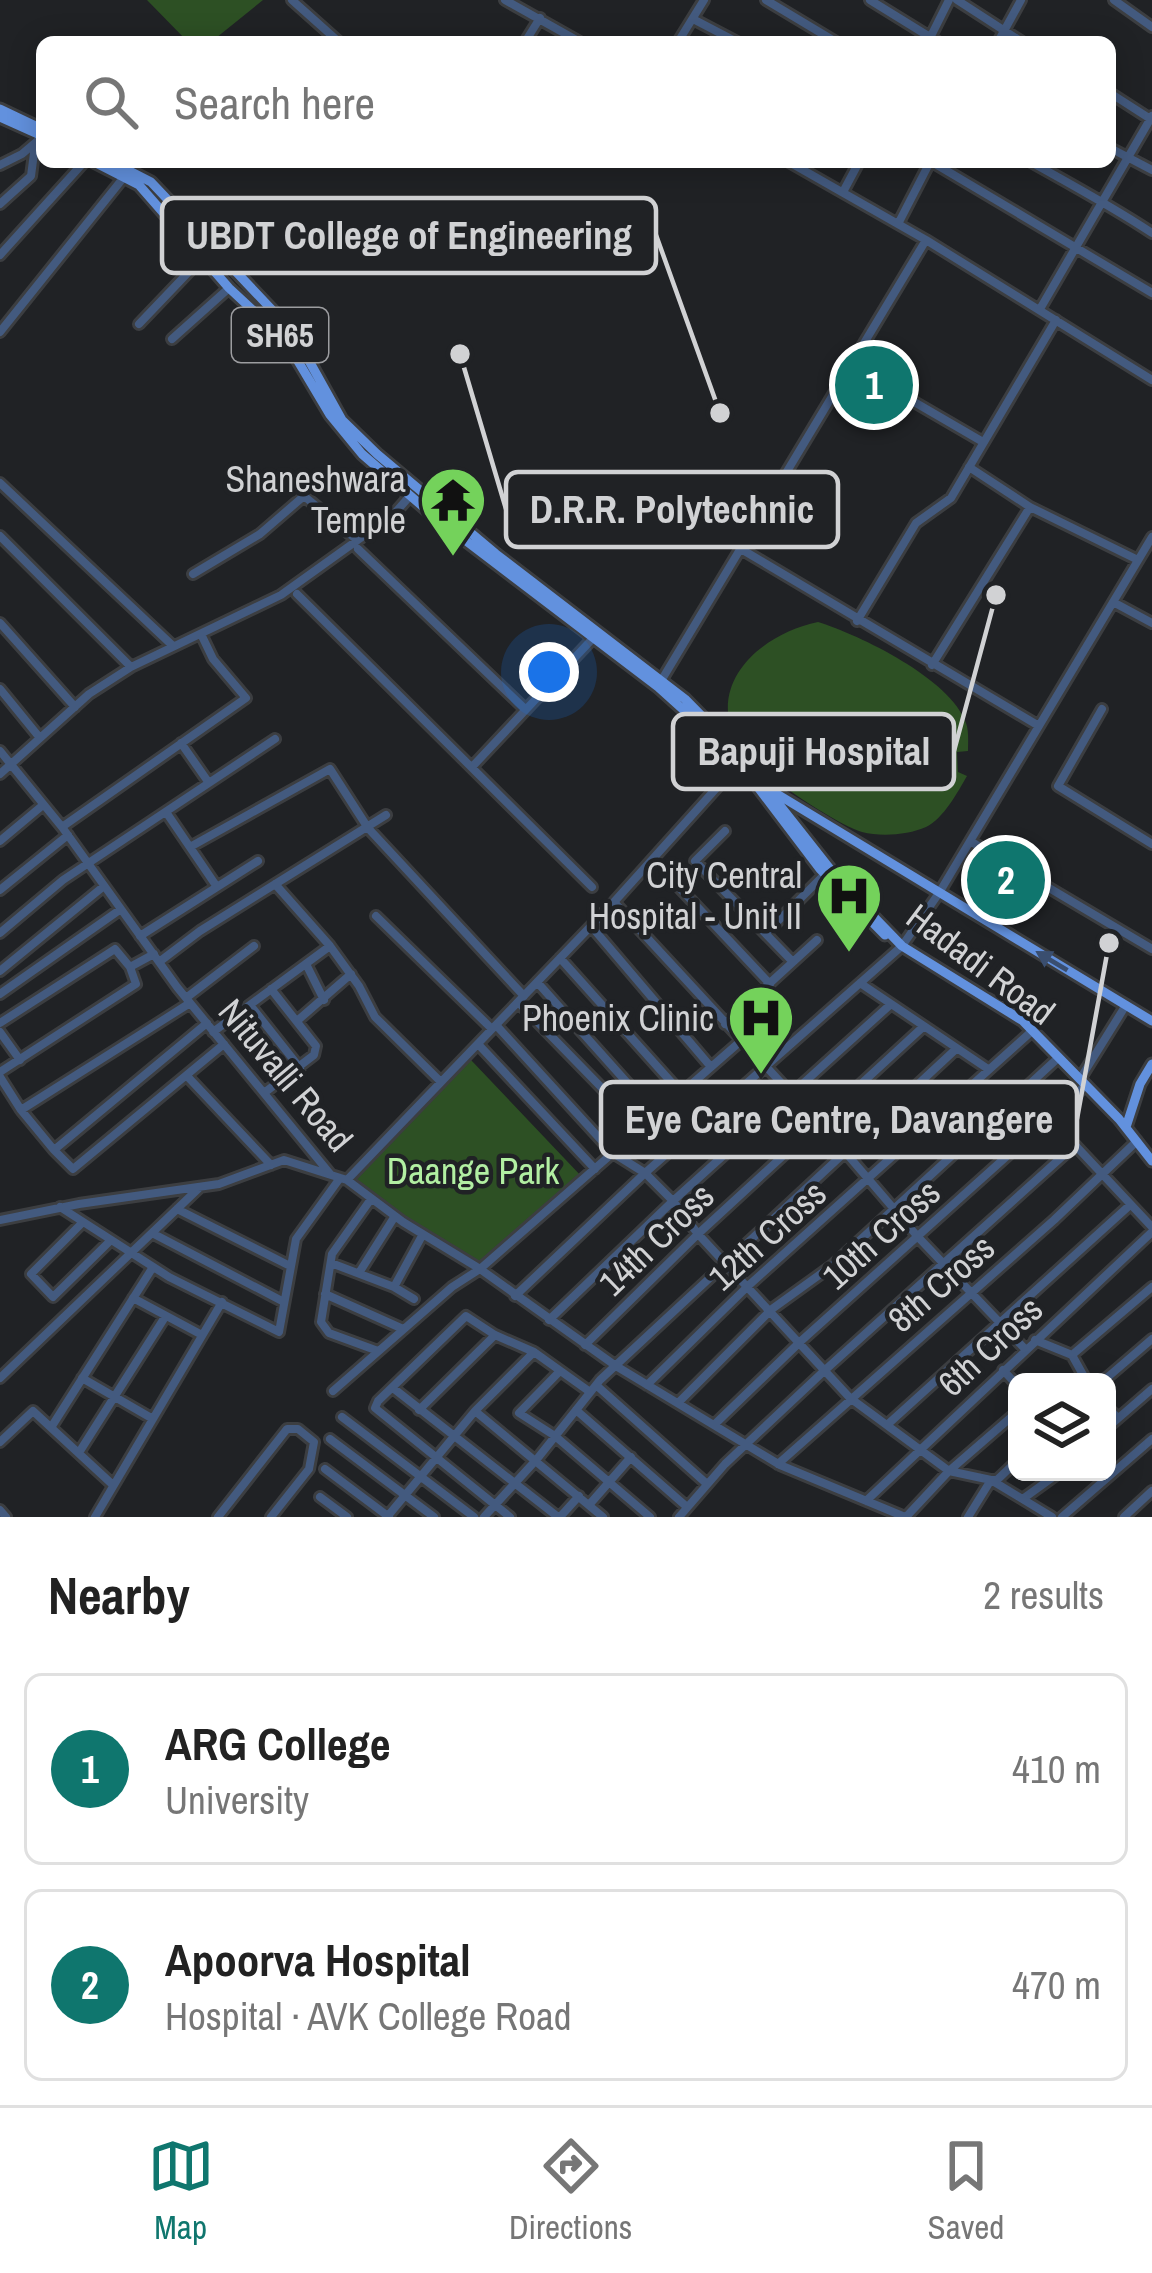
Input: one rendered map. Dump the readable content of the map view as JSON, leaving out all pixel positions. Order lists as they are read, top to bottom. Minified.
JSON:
{"streets":{"main road":["SH65","Hadadi Road"],"street":["Nituvalli Road","10th Cross","12th Cross","14th Cross","8th Cross","6th Cross"]},"crossings":[["SH65","Hadadi Road"],["Hadadi Road","10th Cross"],["Hadadi Road","12th Cross"],["Hadadi Road","8th Cross"],["Nituvalli Road","10th Cross"],["Nituvalli Road","12th Cross"],["Nituvalli Road","14th Cross"],["Nituvalli Road","8th Cross"],["Nituvalli Road","6th Cross"]],"parks":["Daange Park"],"places":{"other":["D.R.R. Polytechnic","UBDT College of Engineering","Bapuji Hospital","Eye Care Centre, Davangere"],"temple":["Shaneshwara Temple"],"hospital":["City Central Hospital - Unit II","Phoenix Clinic"]},"page":{"search":"Search here","pins":["1","2"],"heading":["Nearby","2 results"],"list":[{"mark":"1","name":"ARG College","note":"University","value":"410 m"},{"mark":"2","name":"Apoorva Hospital","note":"Hospital · AVK College Road","value":"470 m"}],"nav":["Map","Directions","Saved"]}}
